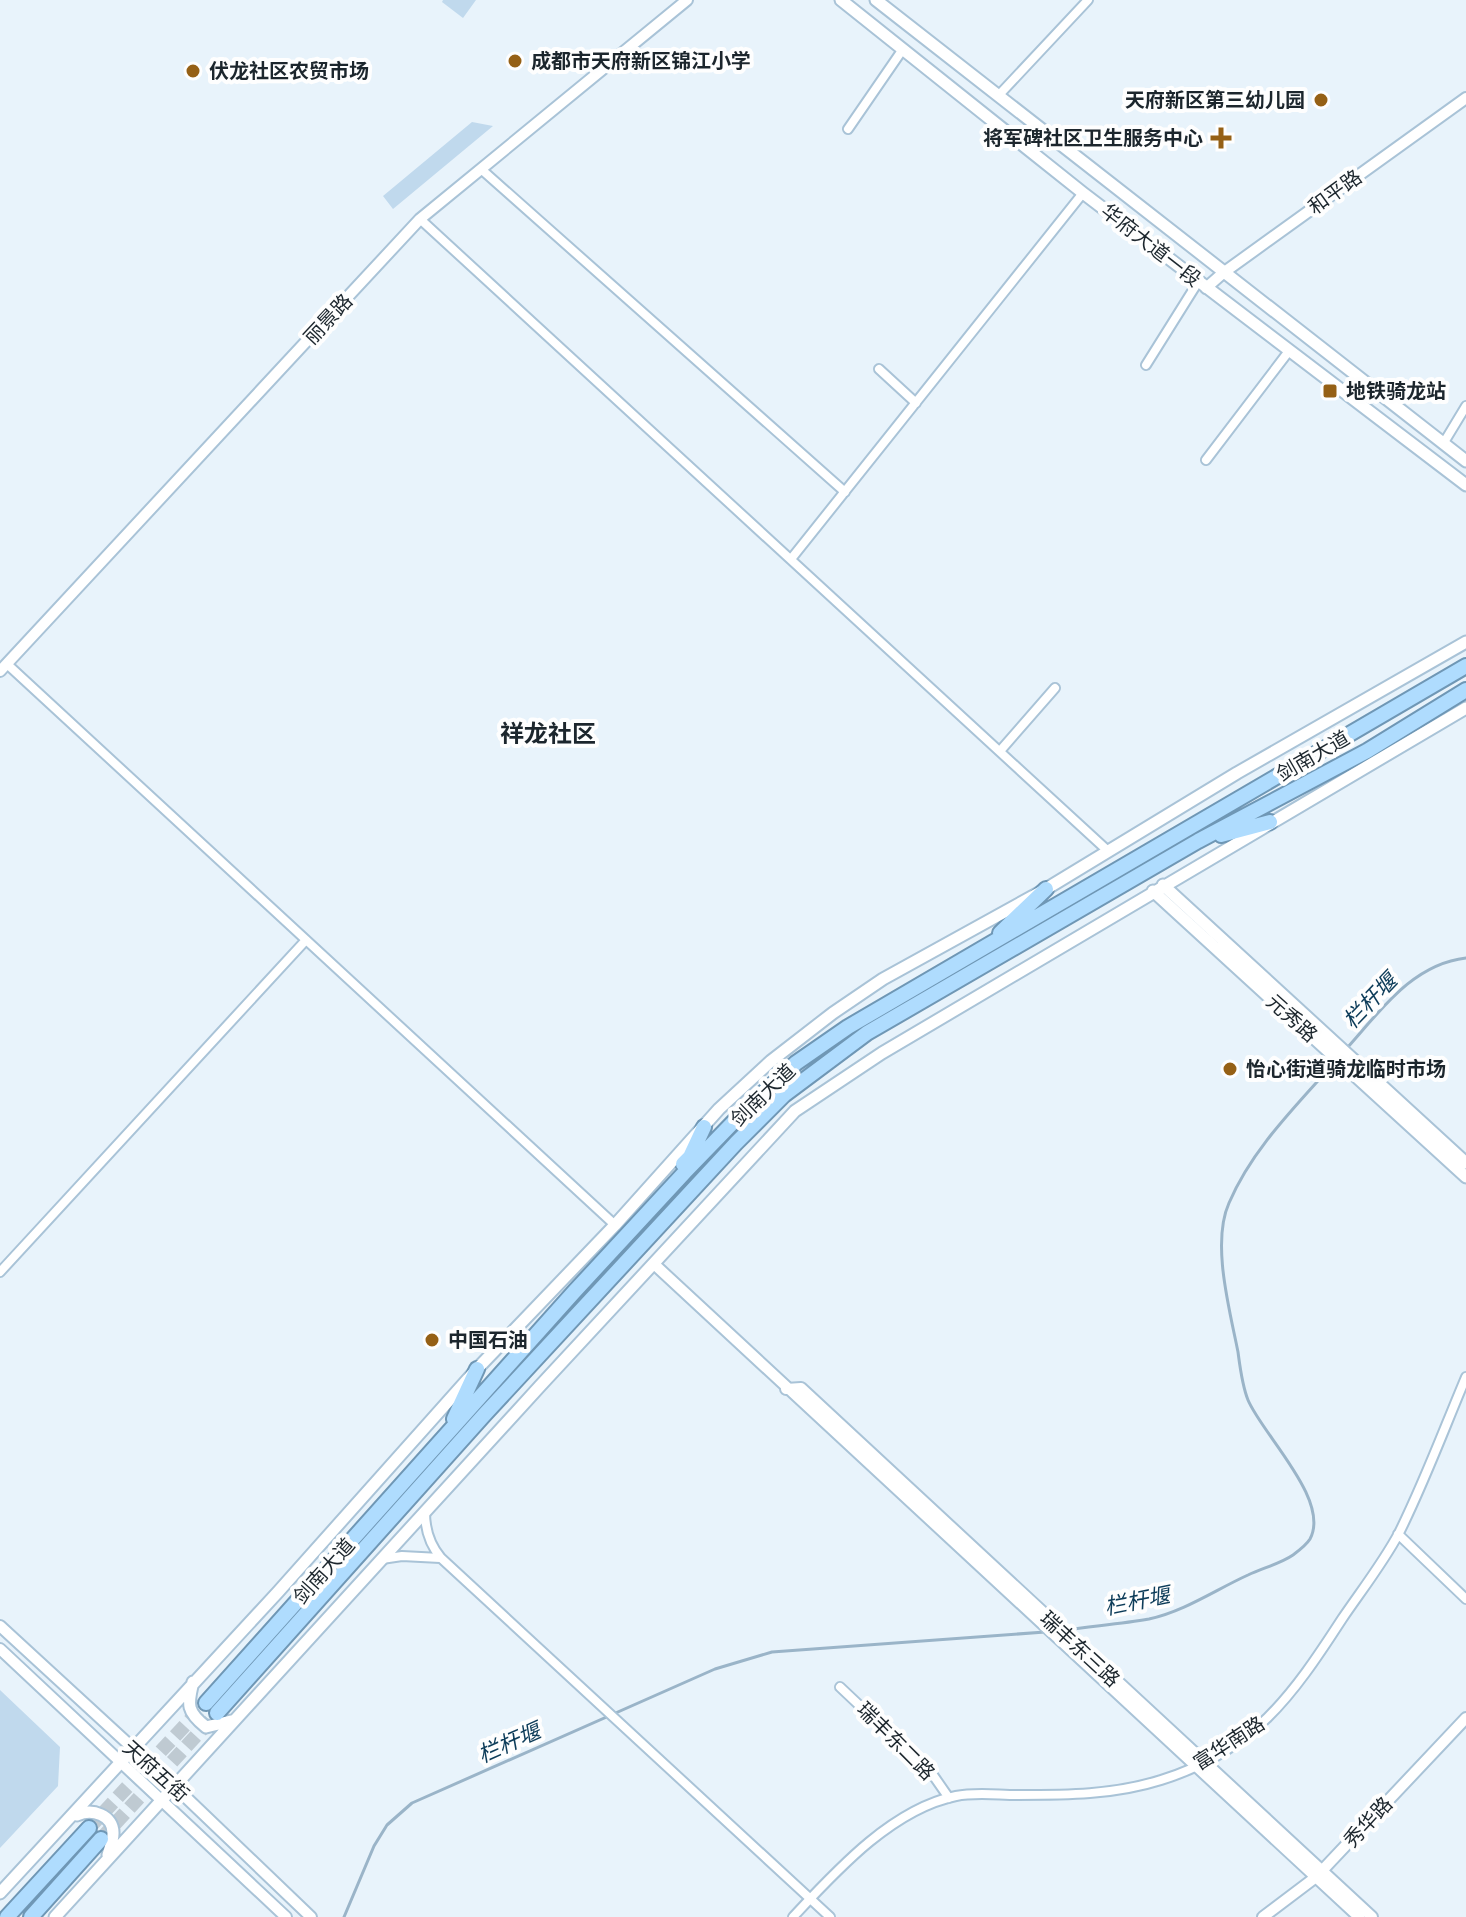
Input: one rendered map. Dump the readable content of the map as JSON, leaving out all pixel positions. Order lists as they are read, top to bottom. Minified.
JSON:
{"streets":{"highway":["剑南大道"],"main road":["华府大道一段","元秀路"],"street":["和平路","丽景路","瑞丰东三路","瑞丰东二路","富华南路","天府五街","秀华路"]},"crossings":[["和平路","华府大道一段"],["瑞丰东三路","富华南路"],["瑞丰东三路","秀华路"],["瑞丰东二路","富华南路"]],"districts":["祥龙社区"],"water":["栏杆堰"],"places":{"other":["成都市天府新区锦江小学","伏龙社区农贸市场","天府新区第三幼儿园","怡心街道骑龙临时市场","中国石油"],"health":["将军碑社区卫生服务中心"],"transit":["地铁骑龙站"]}}
